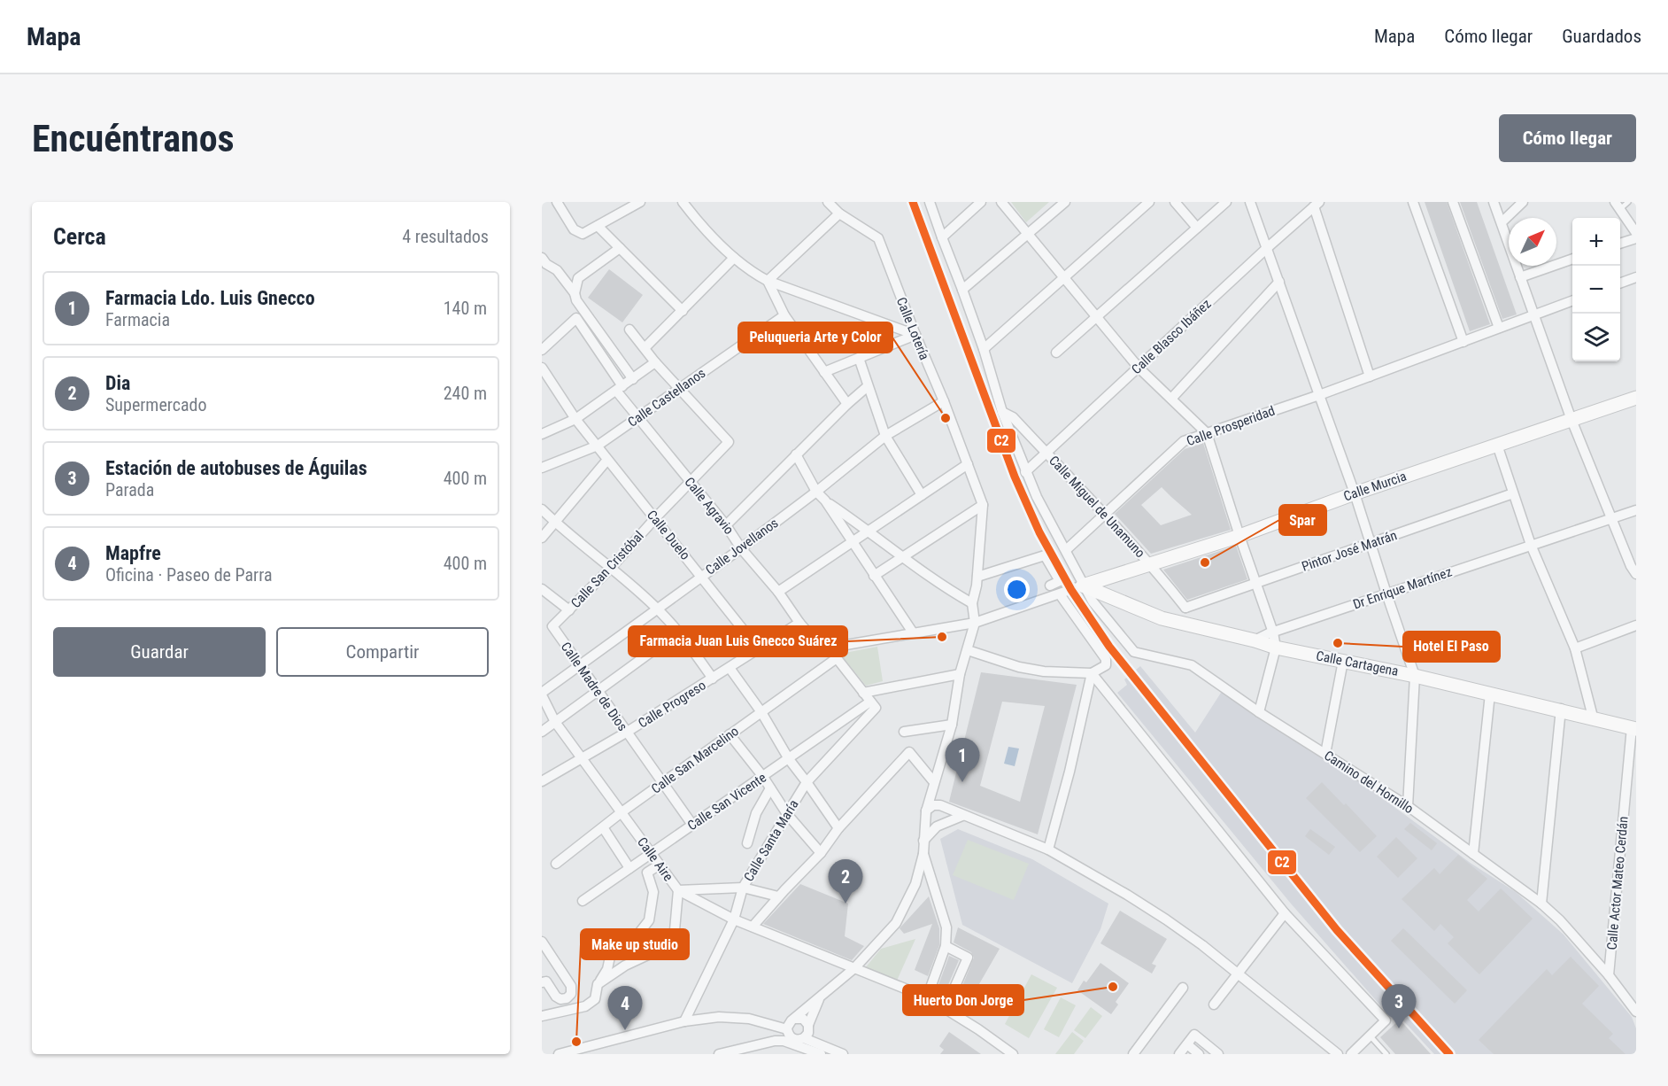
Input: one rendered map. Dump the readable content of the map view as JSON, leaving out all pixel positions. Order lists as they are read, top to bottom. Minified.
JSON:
{"streets":{"street":["Calle Lotería","Calle Blasco Ibáñez","Calle Castellanos","Calle Prosperidad","Calle Murcia","Calle Agravio","Calle Miguel de Unamuno","Calle Duelo","Calle Jovellanos","Pintor José Matrán","Calle San Cristóbal","Dr Enrique Martínez","Calle Cartagena","Calle Madre de Dios","Calle Progreso","Calle San Marcelino","Camino del Hornillo","Calle San Vicente","Calle Santa María","Calle Aire","Calle Actor Mateo Cerdán"]},"crossings":[["Calle Lotería","Calle Jovellanos"],["Calle Blasco Ibáñez","Calle Miguel de Unamuno"],["Calle Blasco Ibáñez","Camino del Hornillo"],["Calle Castellanos","Calle Agravio"],["Calle Castellanos","Calle Duelo"],["Calle Castellanos","Calle San Cristóbal"],["Calle Prosperidad","Calle Miguel de Unamuno"],["Calle Prosperidad","Camino del Hornillo"],["Calle Murcia","Calle Miguel de Unamuno"],["Calle Murcia","Calle Cartagena"],["Calle Murcia","Camino del Hornillo"],["Calle Agravio","Calle Jovellanos"],["Calle Agravio","Calle San Cristóbal"],["Calle Agravio","Calle Progreso"],["Calle Miguel de Unamuno","Pintor José Matrán"],["Calle Miguel de Unamuno","Camino del Hornillo"],["Calle Duelo","Calle Jovellanos"],["Calle Duelo","Calle San Cristóbal"],["Calle Duelo","Calle Progreso"],["Calle Jovellanos","Calle Madre de Dios"],["Calle Jovellanos","Calle Aire"],["Calle San Cristóbal","Calle Madre de Dios"],["Dr Enrique Martínez","Calle Cartagena"],["Calle Cartagena","Camino del Hornillo"],["Calle Cartagena","Calle Actor Mateo Cerdán"],["Calle Madre de Dios","Calle Progreso"],["Calle Madre de Dios","Calle San Marcelino"],["Calle Madre de Dios","Calle San Vicente"],["Calle Progreso","Calle Aire"],["Calle San Marcelino","Calle Aire"],["Camino del Hornillo","Calle Actor Mateo Cerdán"],["Calle San Vicente","Calle Santa María"],["Calle San Vicente","Calle Aire"],["Calle Santa María","Calle Aire"]],"places":["Peluqueria Arte y Color","Spar","Farmacia Juan Luis Gnecco Suárez","Hotel El Paso","Huerto Don Jorge","Make up studio"],"lines":["transit line C2"],"north":"top right","page":{"header":"Mapa","nav":["Mapa","Cómo llegar","Guardados"],"buttons":["Cómo llegar",["Guardar","Compartir"]],"title":"Encuéntranos","heading":["Cerca","4 resultados"],"map_buttons":["+","−"],"list":[{"mark":"1","name":"Farmacia Ldo. Luis Gnecco","note":"Farmacia","value":"140 m"},{"mark":"2","name":"Dia","note":"Supermercado","value":"240 m"},{"mark":"3","name":"Estación de autobuses de Águilas","note":"Parada","value":"400 m"},{"mark":"4","name":"Mapfre","note":"Oficina · Paseo de Parra","value":"400 m"}],"pins":["1","2","3","4"]}}
